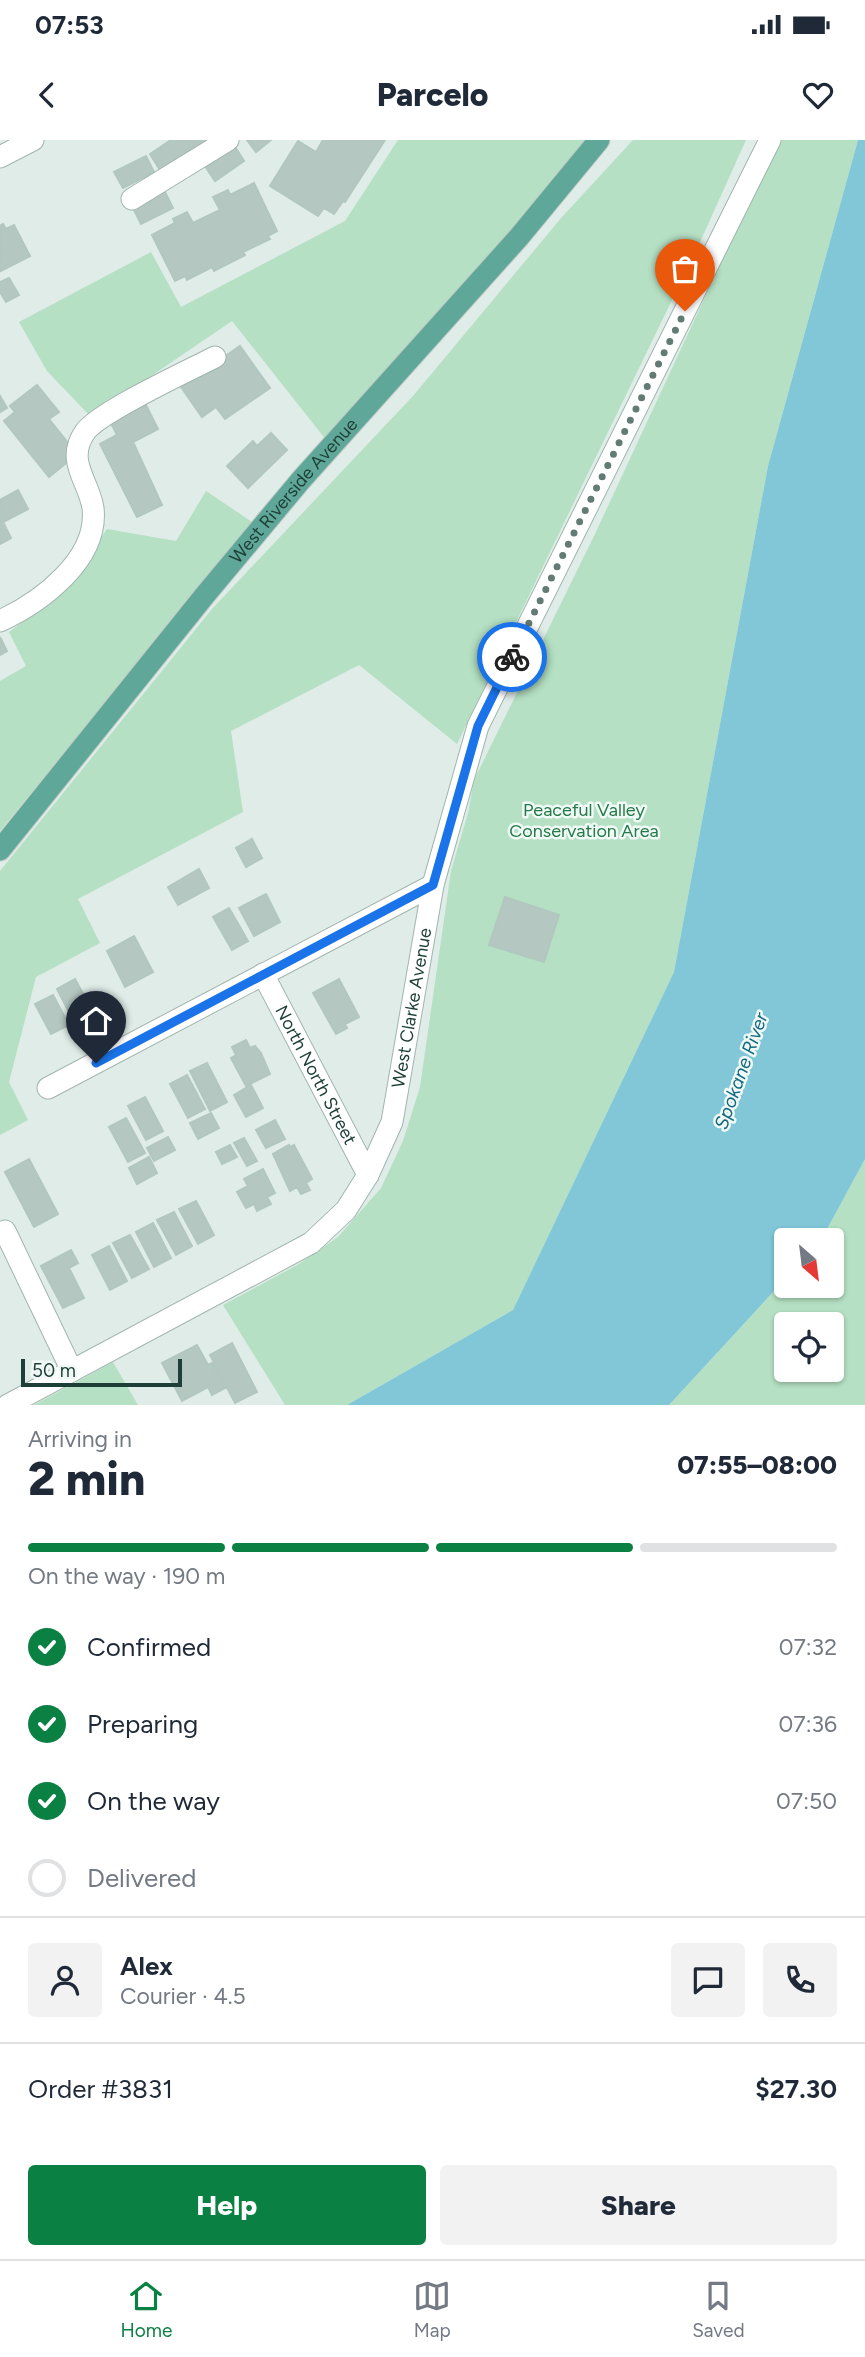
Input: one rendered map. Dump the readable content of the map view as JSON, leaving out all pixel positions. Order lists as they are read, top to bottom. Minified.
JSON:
{"streets":{"main road":["West Riverside Avenue"],"street":["West Clarke Avenue","North North Street"]},"crossings":[["West Clarke Avenue","North North Street"]],"water":["Spokane River"],"parks":["Peaceful Valley Conservation Area"],"scale_bar":"50 m","north":"bottom right","page":{"status":"07:53","header":"Parcelo","scale":"50 m","heading":["2 min","Arriving in","07:55–08:00"],"panel":["Alex","Courier · 4.5","Order #3831","$27.30"],"bar":"On the way · 190 m","list":[["Confirmed","07:32"],["Preparing","07:36"],["On the way","07:50"],"Delivered"],"buttons":["Help","Share"],"tabs":["Home","Map","Saved"]}}
